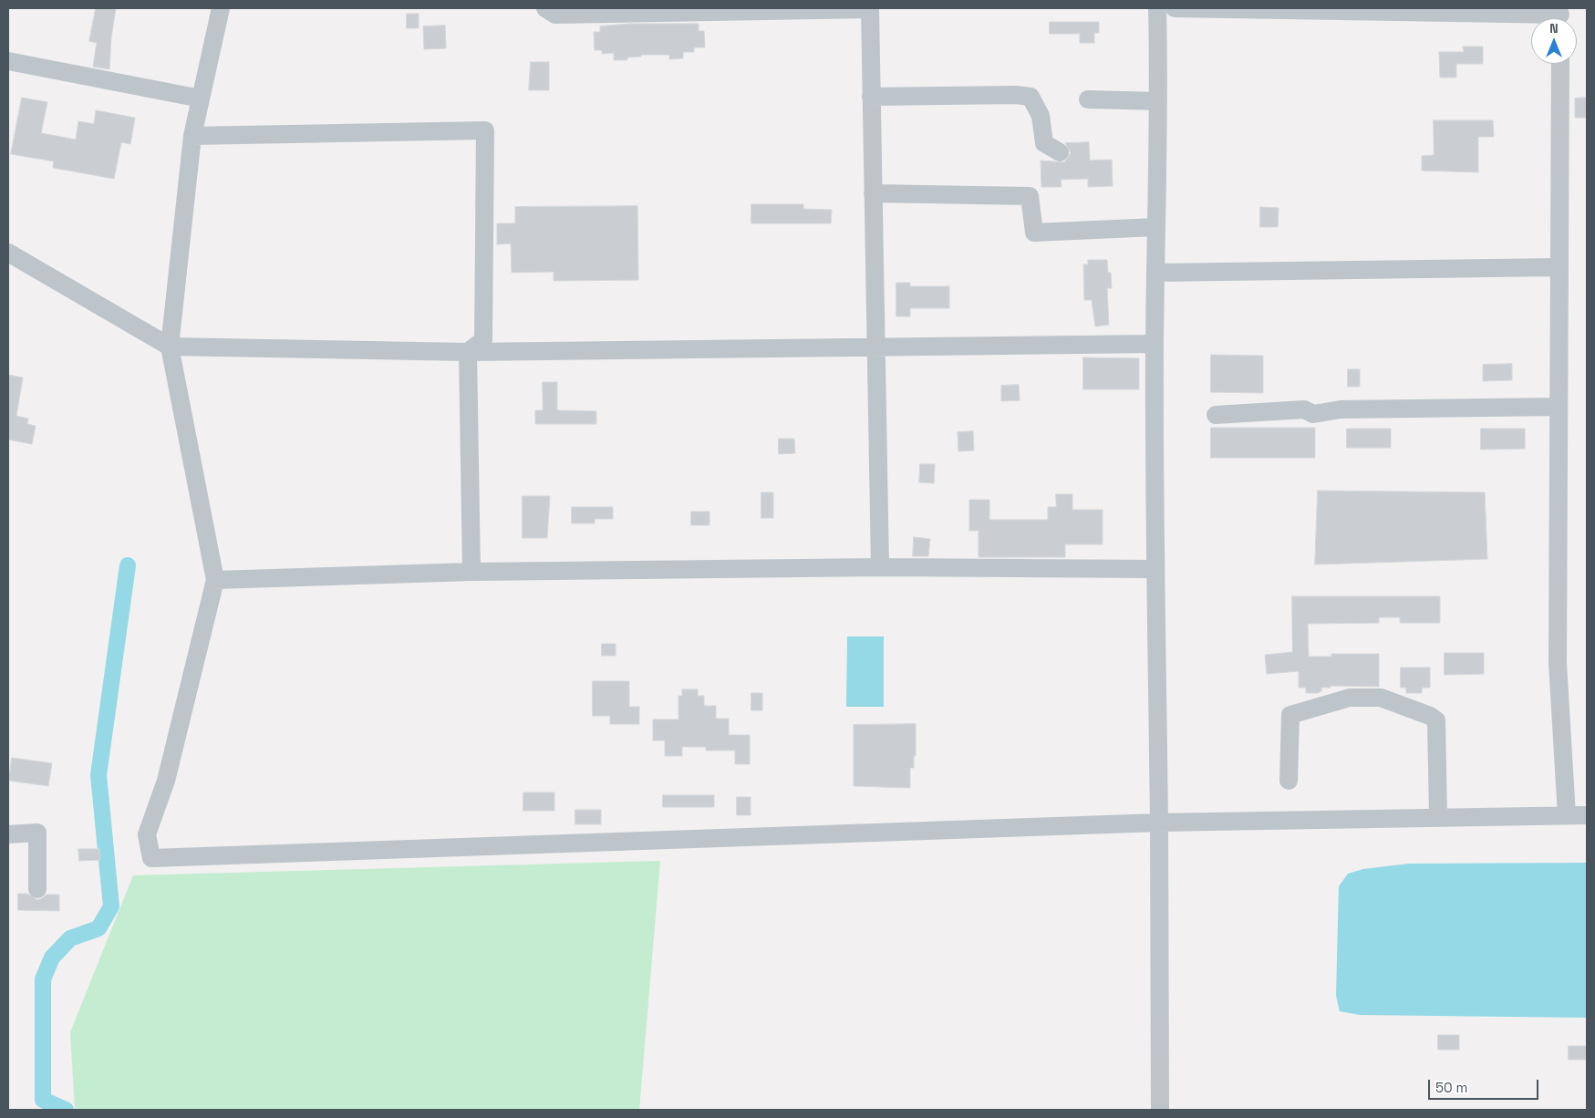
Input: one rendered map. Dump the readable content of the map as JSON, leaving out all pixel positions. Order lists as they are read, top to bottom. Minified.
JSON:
{"scale_bar":"50 m","north":"top"}
